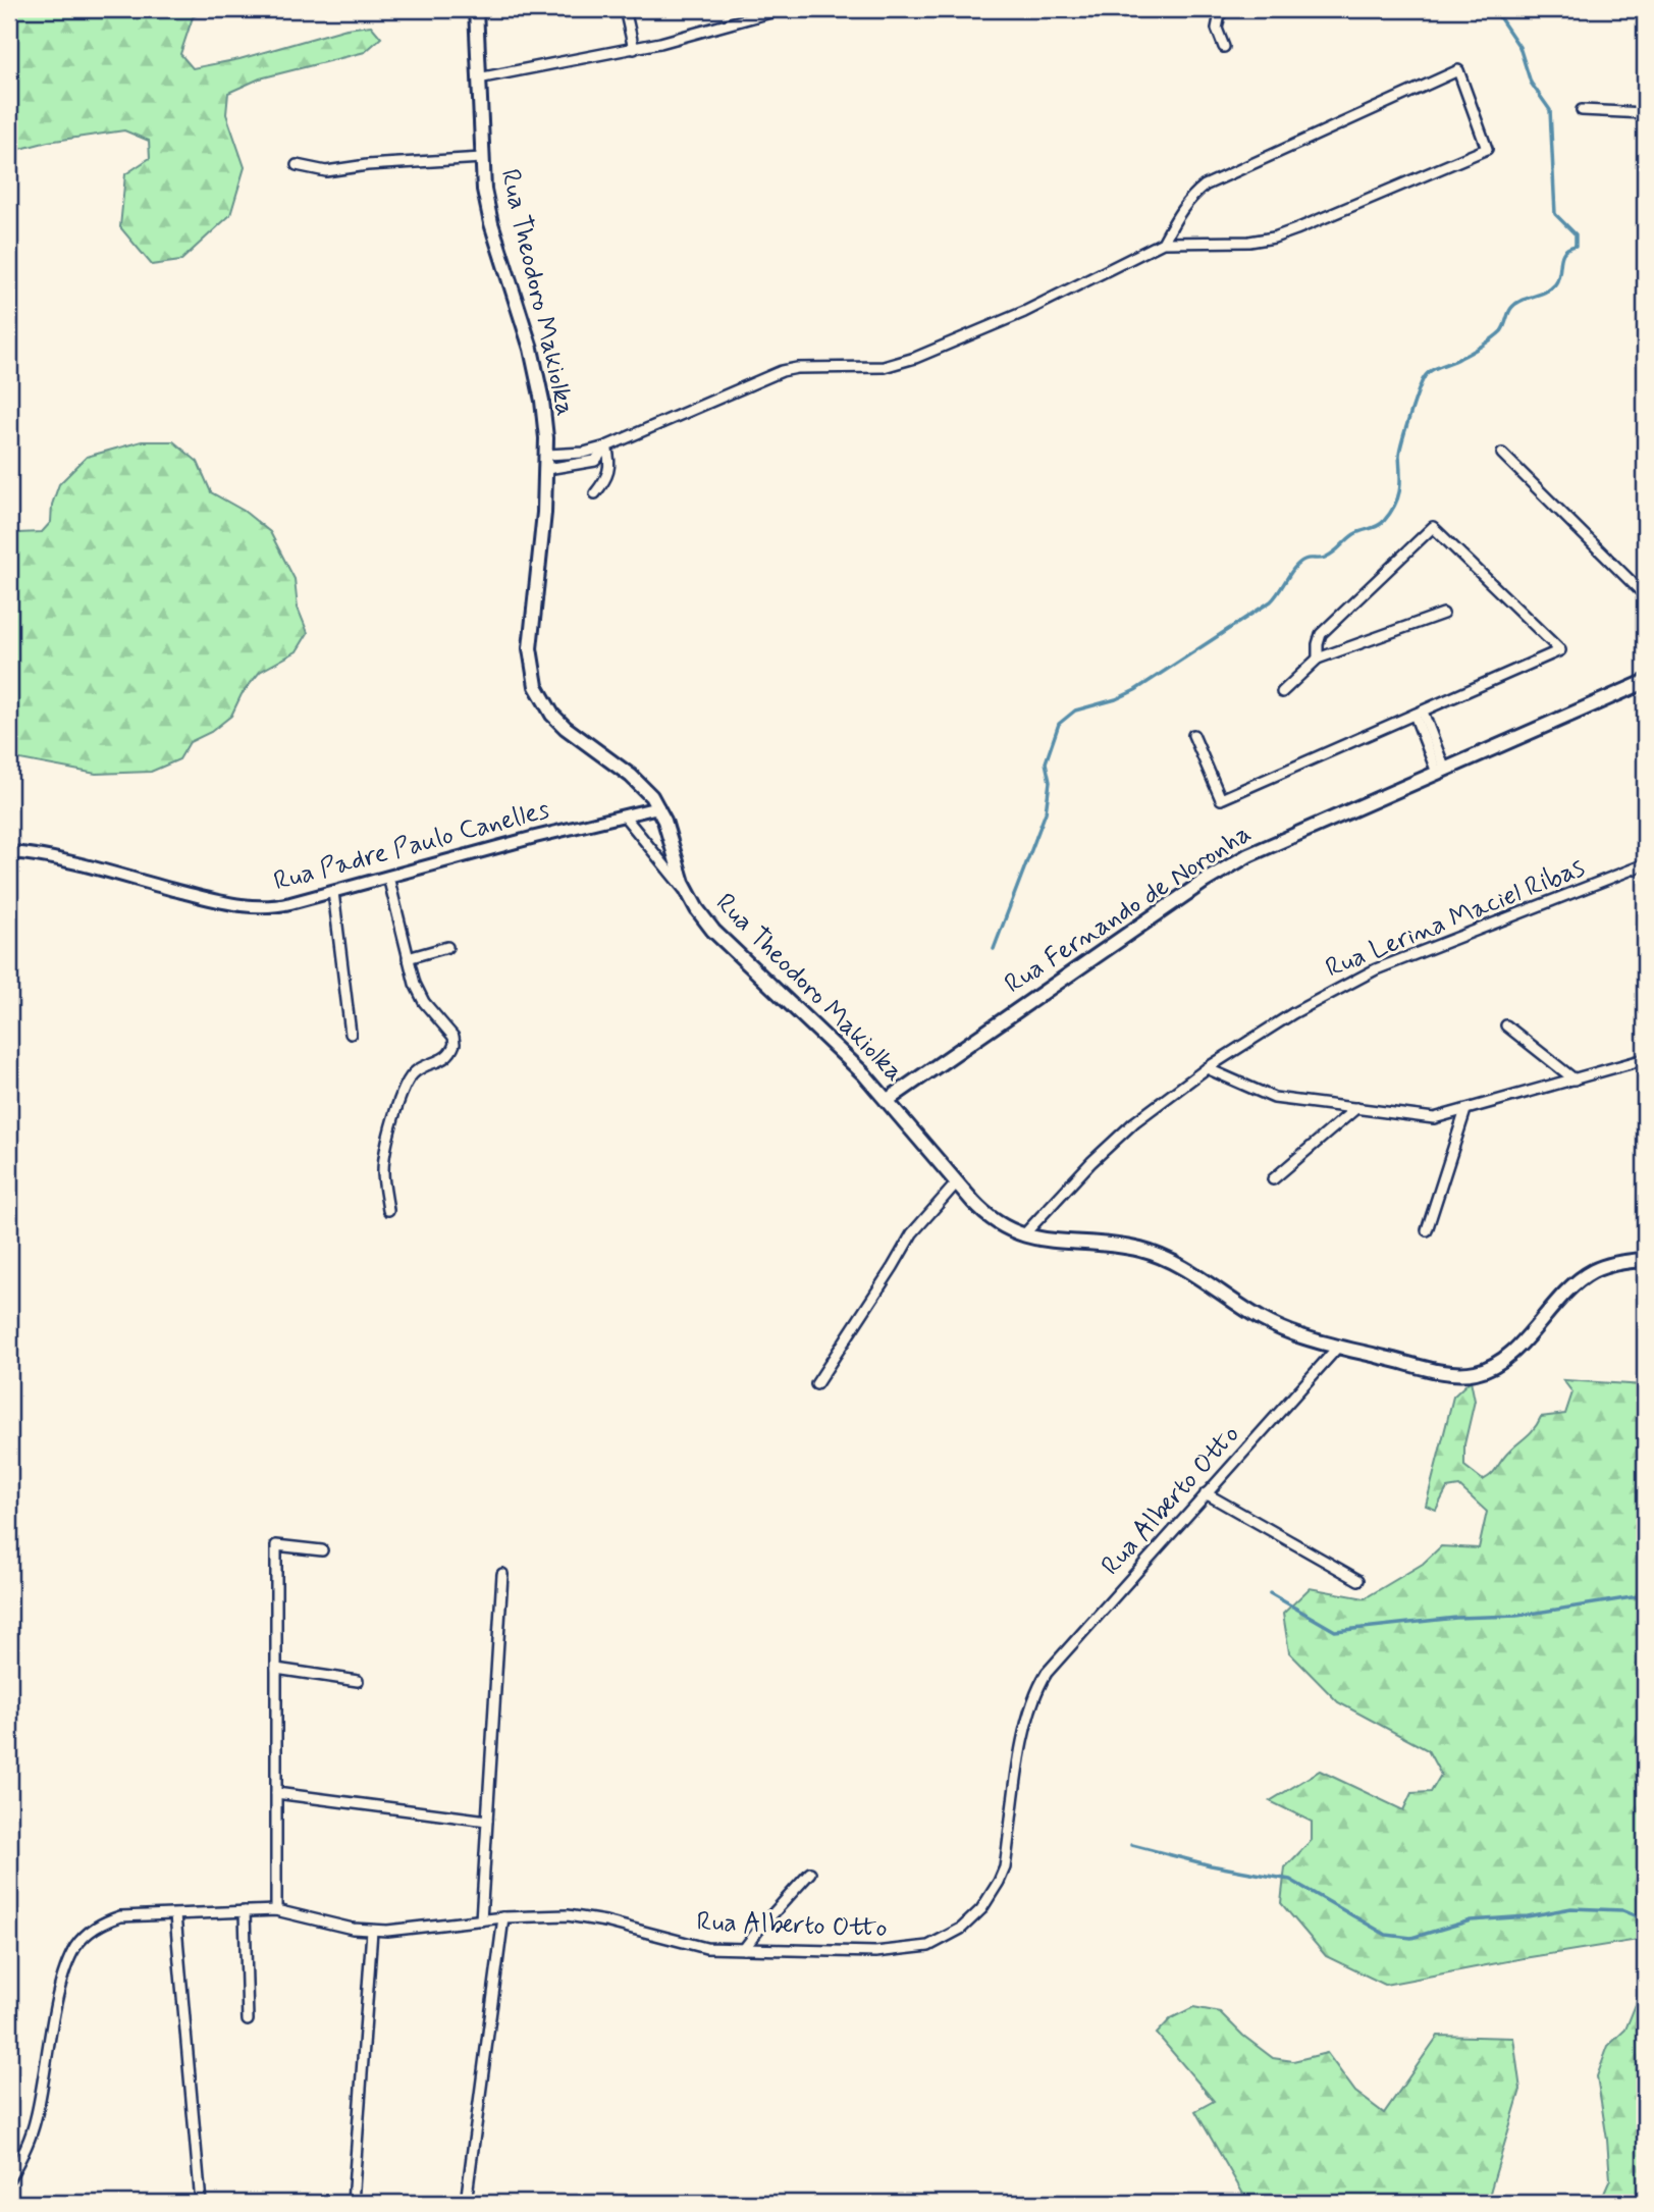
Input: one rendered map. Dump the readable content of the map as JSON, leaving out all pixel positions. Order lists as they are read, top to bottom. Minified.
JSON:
{"streets":{"main road":["Rua Theodoro Makiolka","Rua Fernando de Noronha"],"street":["Rua Padre Paulo Canelles","Rua Lerina Maciel Ribas","Rua Alberto Otto"]},"crossings":[["Rua Theodoro Makiolka","Rua Padre Paulo Canelles"],["Rua Theodoro Makiolka","Rua Fernando de Noronha"],["Rua Theodoro Makiolka","Rua Lerina Maciel Ribas"],["Rua Theodoro Makiolka","Rua Alberto Otto"]]}
